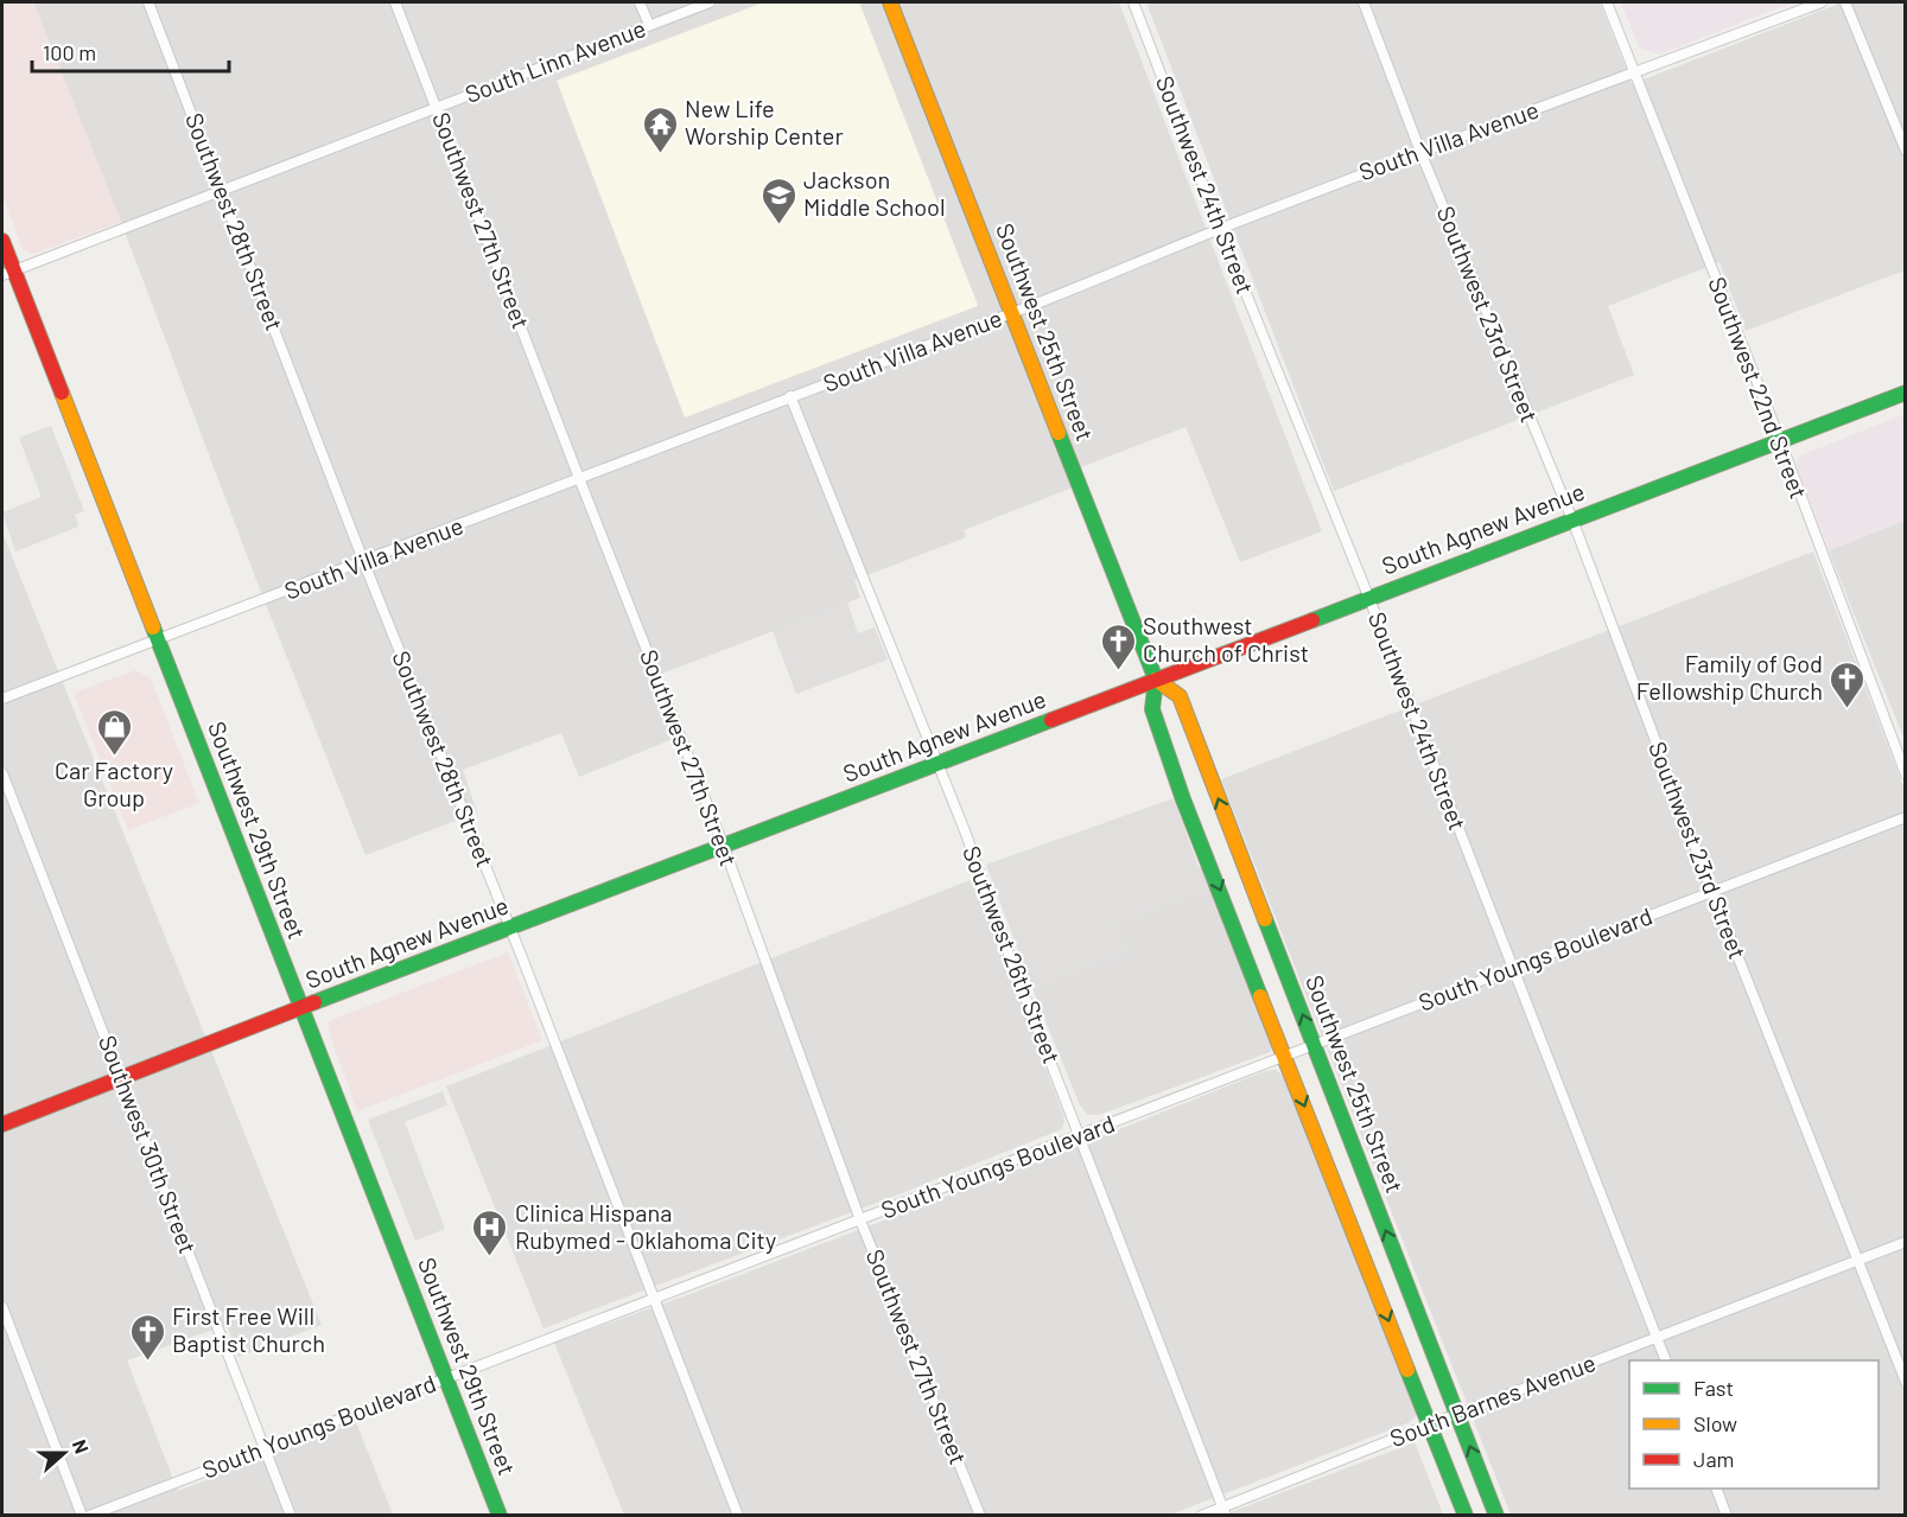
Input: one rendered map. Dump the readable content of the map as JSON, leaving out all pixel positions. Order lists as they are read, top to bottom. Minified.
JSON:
{"streets":{"main road":["Southwest 25th Street","South Agnew Avenue","Southwest 29th Street"],"street":["South Linn Avenue","South Villa Avenue","Southwest 24th Street","Southwest 27th Street","Southwest 28th Street","Southwest 23rd Street","Southwest 22nd Street","Southwest 26th Street","South Youngs Boulevard","Southwest 30th Street","South Barnes Avenue"]},"crossings":[["South Linn Avenue","Southwest 27th Street"],["South Linn Avenue","Southwest 28th Street"],["South Linn Avenue","Southwest 29th Street"],["South Villa Avenue","Southwest 24th Street"],["South Villa Avenue","Southwest 27th Street"],["South Villa Avenue","Southwest 28th Street"],["South Villa Avenue","Southwest 23rd Street"],["South Villa Avenue","Southwest 25th Street"],["South Villa Avenue","Southwest 22nd Street"],["South Villa Avenue","Southwest 29th Street"],["South Villa Avenue","Southwest 26th Street"],["Southwest 24th Street","South Agnew Avenue"],["Southwest 24th Street","South Youngs Boulevard"],["Southwest 24th Street","South Barnes Avenue"],["Southwest 27th Street","South Agnew Avenue"],["Southwest 27th Street","South Youngs Boulevard"],["Southwest 28th Street","South Agnew Avenue"],["Southwest 28th Street","South Youngs Boulevard"],["Southwest 23rd Street","South Agnew Avenue"],["Southwest 23rd Street","South Youngs Boulevard"],["Southwest 23rd Street","South Barnes Avenue"],["Southwest 25th Street","South Agnew Avenue"],["Southwest 25th Street","South Youngs Boulevard"],["Southwest 25th Street","South Barnes Avenue"],["Southwest 22nd Street","South Agnew Avenue"],["South Agnew Avenue","Southwest 29th Street"],["South Agnew Avenue","Southwest 26th Street"],["South Agnew Avenue","Southwest 30th Street"],["Southwest 29th Street","South Youngs Boulevard"],["Southwest 26th Street","South Youngs Boulevard"],["Southwest 26th Street","South Barnes Avenue"],["South Youngs Boulevard","Southwest 30th Street"]],"places":{"temple":["New Life Worship Center"],"school or university":["Jackson Middle School"],"church":["Southwest Church of Christ","Family of God Fellowship Church","First Free Will Baptist Church"],"shop":["Car Factory Group"],"hospital":["Clinica Hispana Rubymed - Oklahoma City"]},"legend":["Fast","Slow","Jam"],"scale_bar":"100 m","north":"right"}
